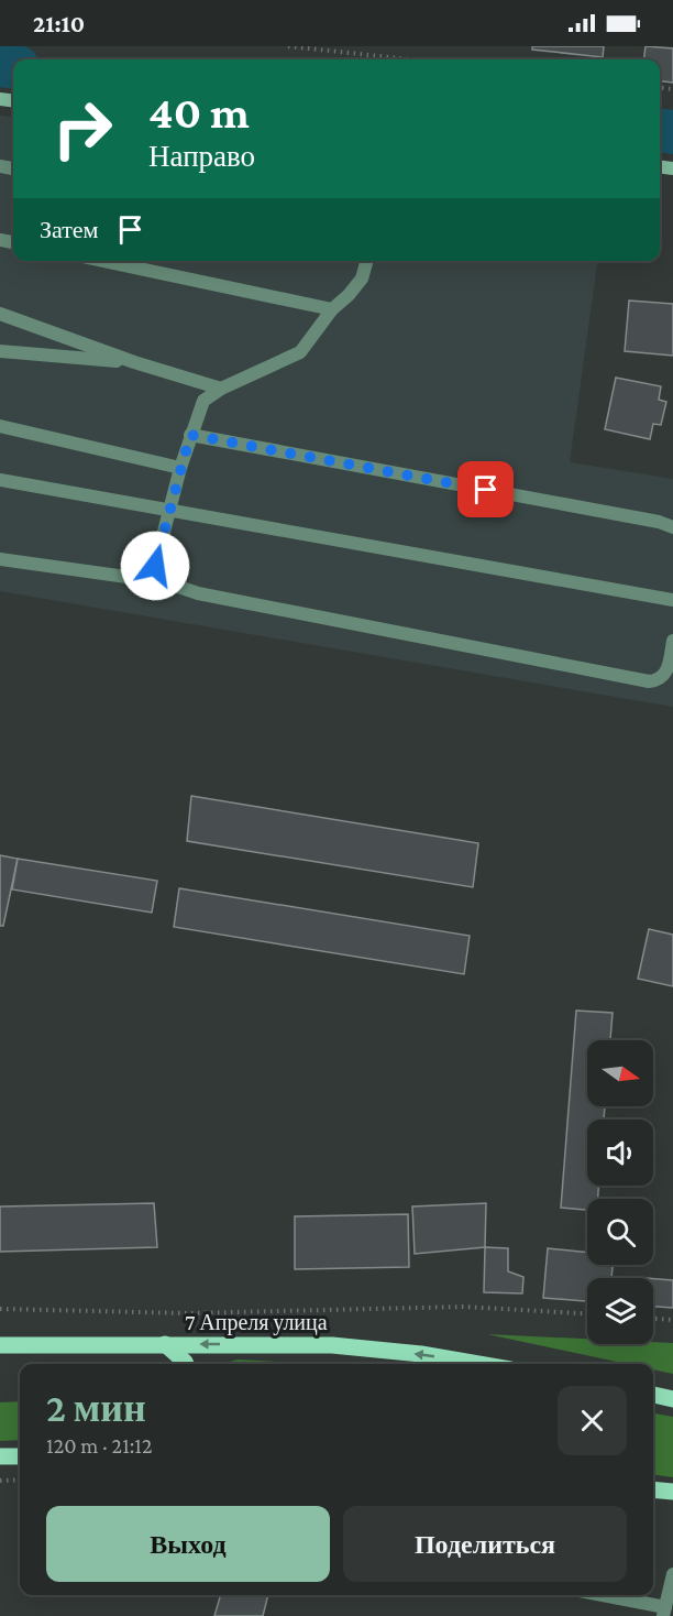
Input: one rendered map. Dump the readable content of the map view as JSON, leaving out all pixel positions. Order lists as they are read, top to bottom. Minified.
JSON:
{"streets":{"main road":["7 Апреля улица"]},"one_way":["7 Апреля улица"],"north":"right","page":{"status":"21:10","turn":["40 m","Направо"],"then":"Затем","heading":["2 мин","120 m · 21:12"],"buttons":["Выход","Поделиться"]}}
